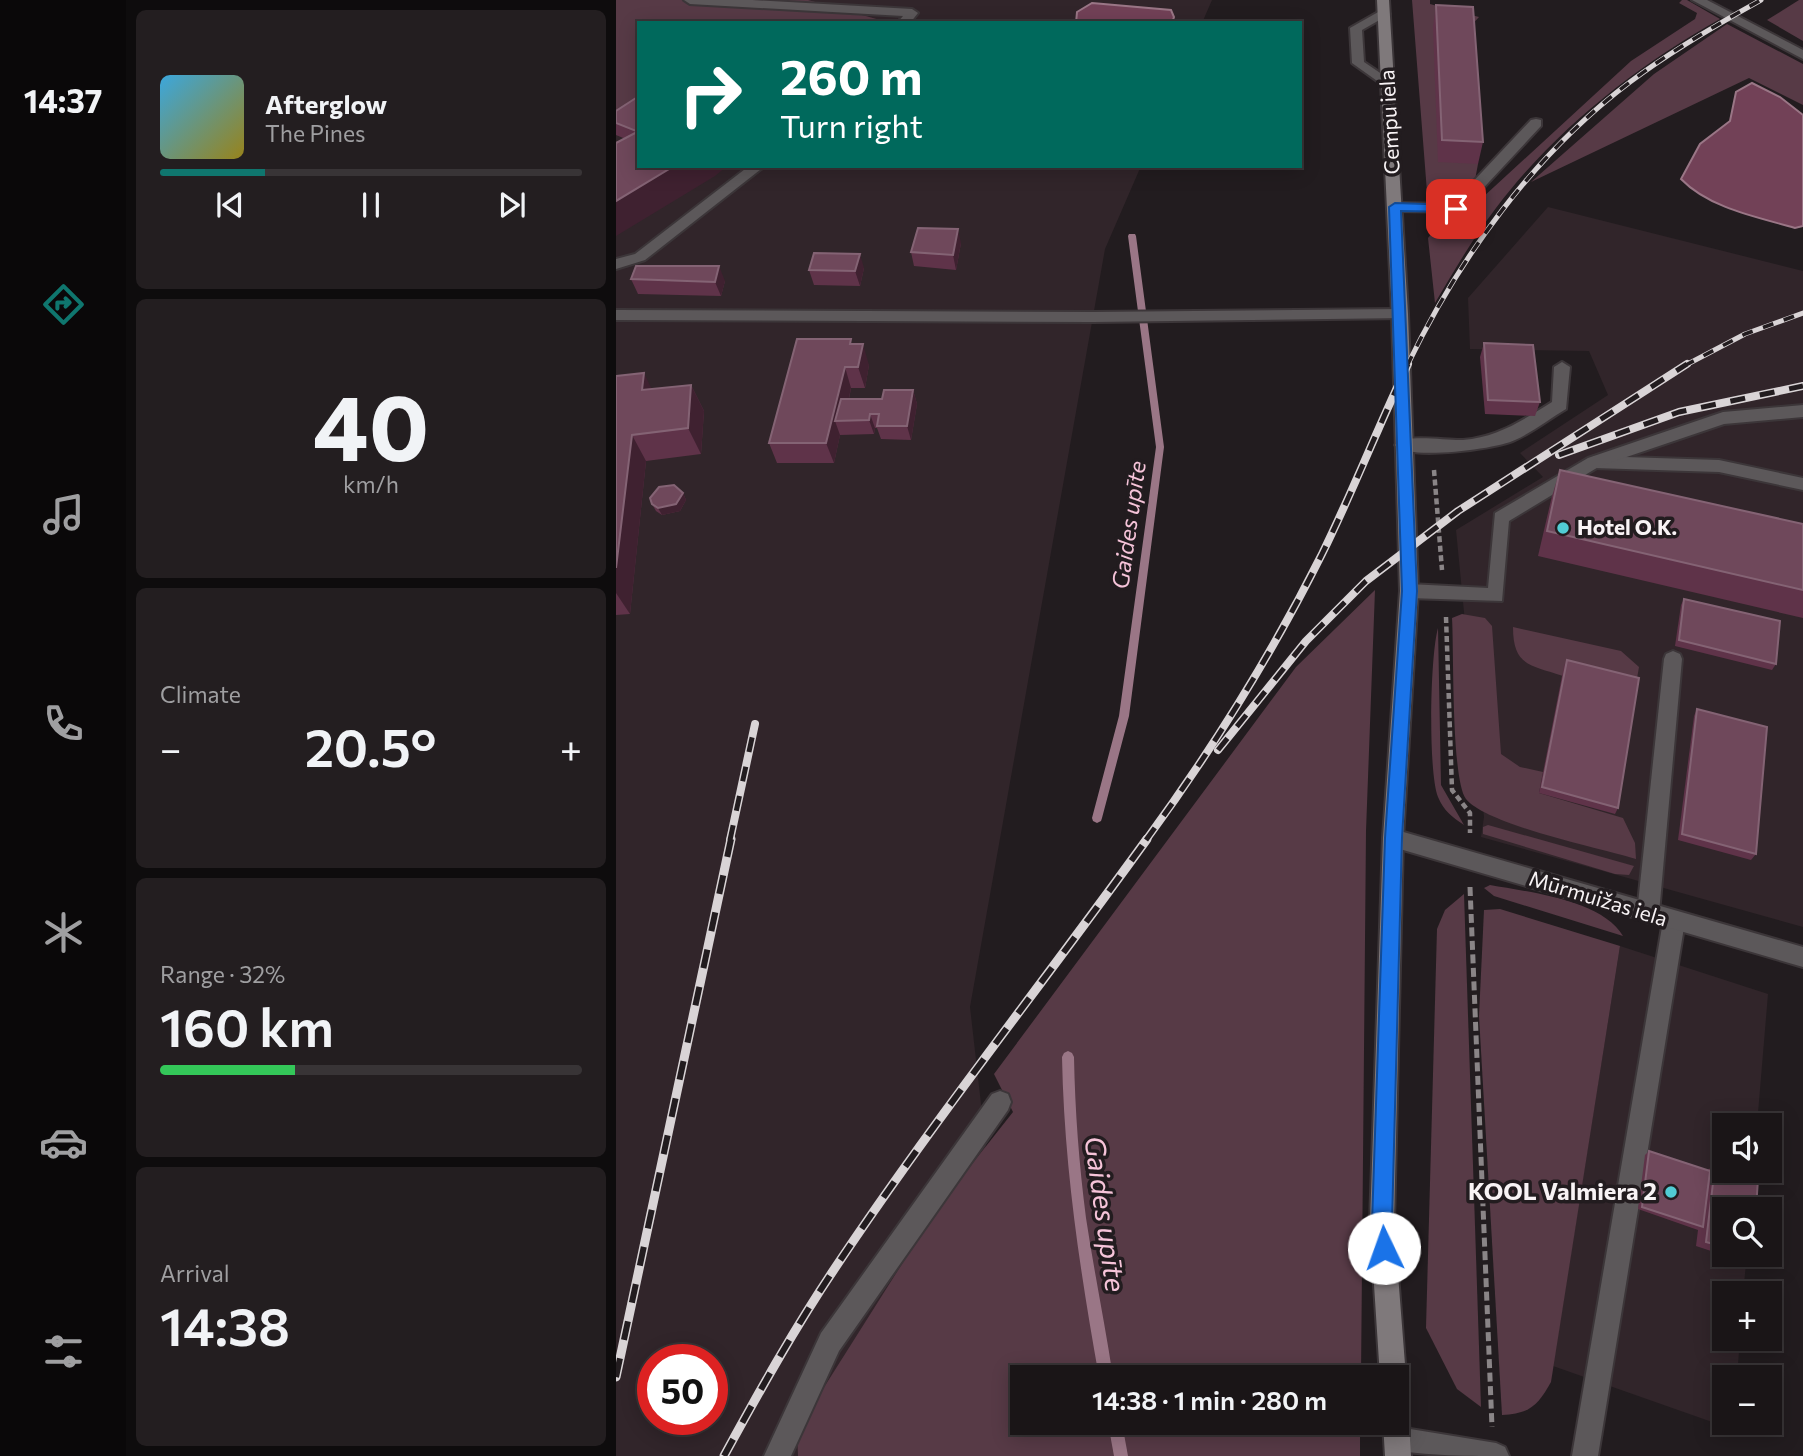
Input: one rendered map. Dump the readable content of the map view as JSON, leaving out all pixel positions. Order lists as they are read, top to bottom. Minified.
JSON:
{"streets":{"main road":["Cempu iela"],"street":["Mūrmuižas iela"]},"crossings":[["Cempu iela","Mūrmuižas iela"]],"water":["Gaides upīte"],"places":["Hotel O.K.","KOOL Valmiera 2"],"page":{"tabs":"14:37","turn":["260 m","Turn right"],"song":["Afterglow","The Pines"],"tile":[["40","km/h"],"Climate",["Range · 32%","160 km"],["Arrival","14:38"]],"heat":["−","20.5°","+"],"map_buttons":["+","−"],"limit":"50","trip":"14:38 · 1 min · 280 m"}}
